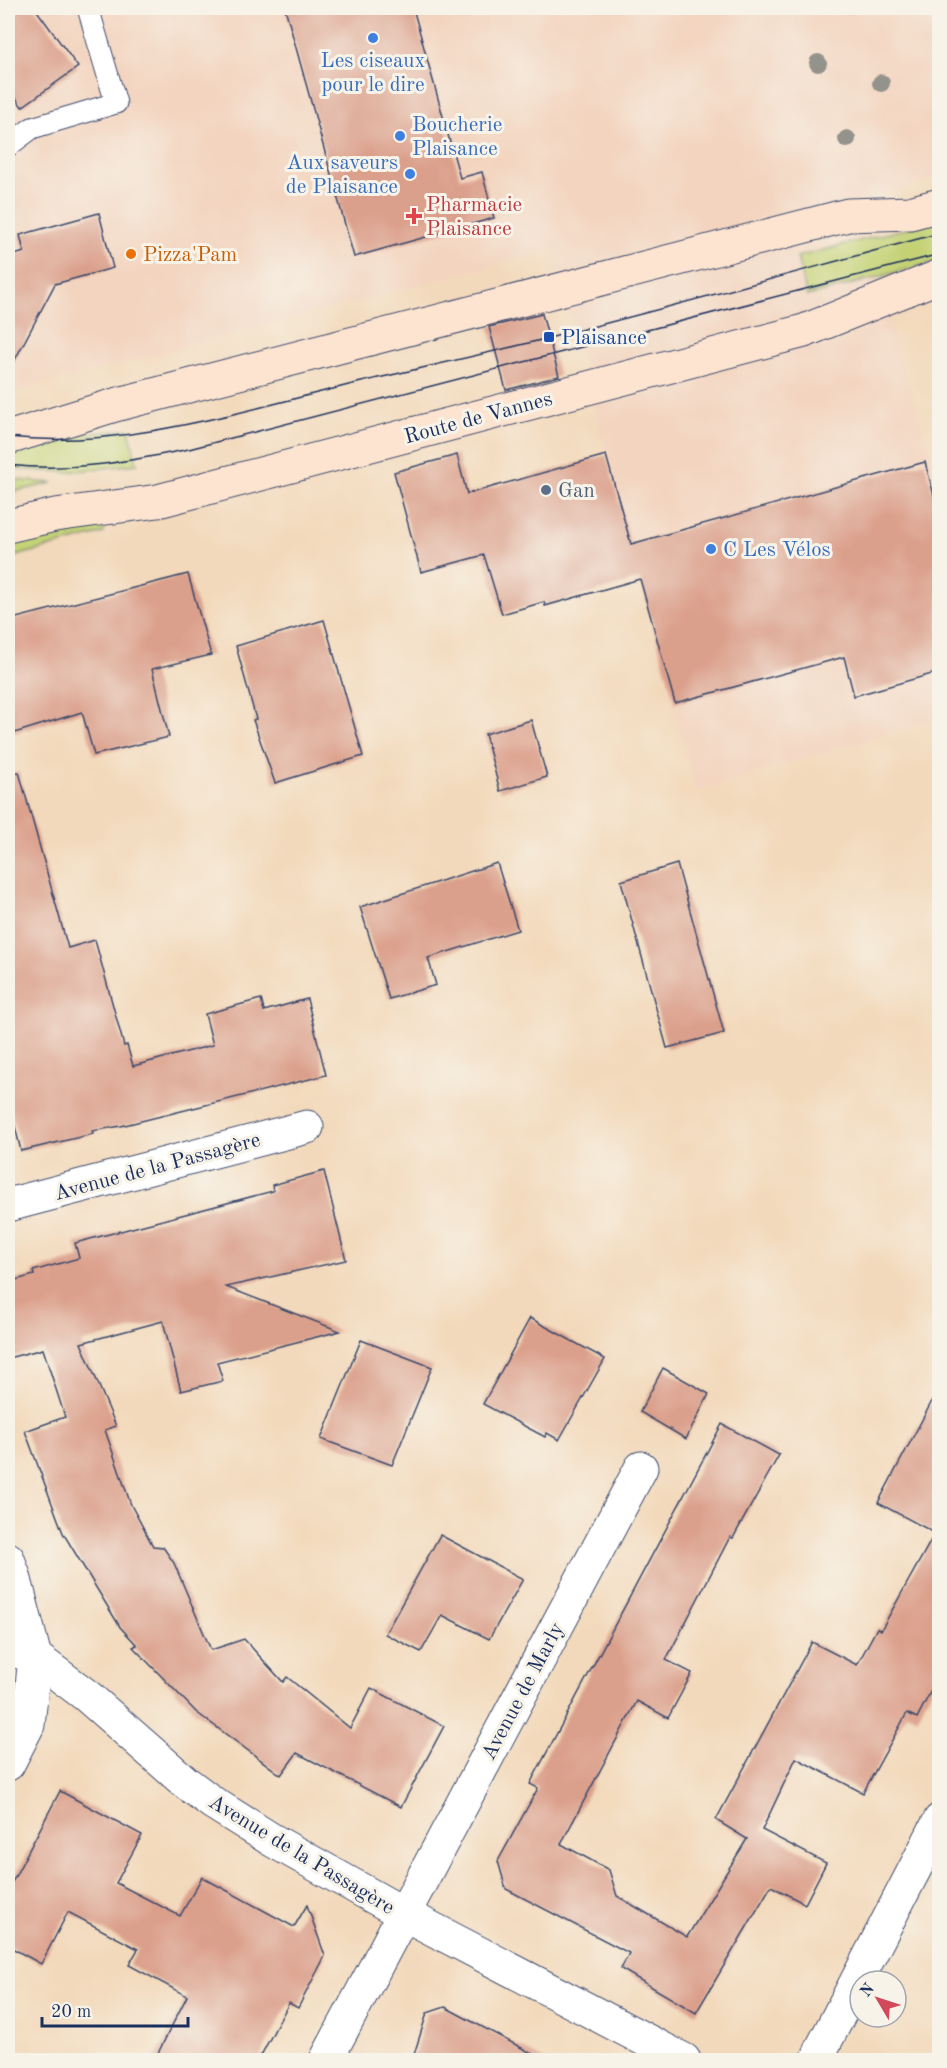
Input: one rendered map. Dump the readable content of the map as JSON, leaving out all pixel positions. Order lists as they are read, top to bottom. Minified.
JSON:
{"streets":{"main road":["Route de Vannes"],"street":["Avenue de la Passagère","Avenue de Marly"]},"crossings":[["Avenue de la Passagère","Avenue de Marly"]],"places":{"other":["Les ciseaux pour le dire","Boucherie Plaisance","Aux saveurs de Plaisance","Pizza'Pam","Gan","C Les Vélos"],"health":["Pharmacie Plaisance"],"transit":["Plaisance"]},"scale_bar":"20 m","north":"top left"}
